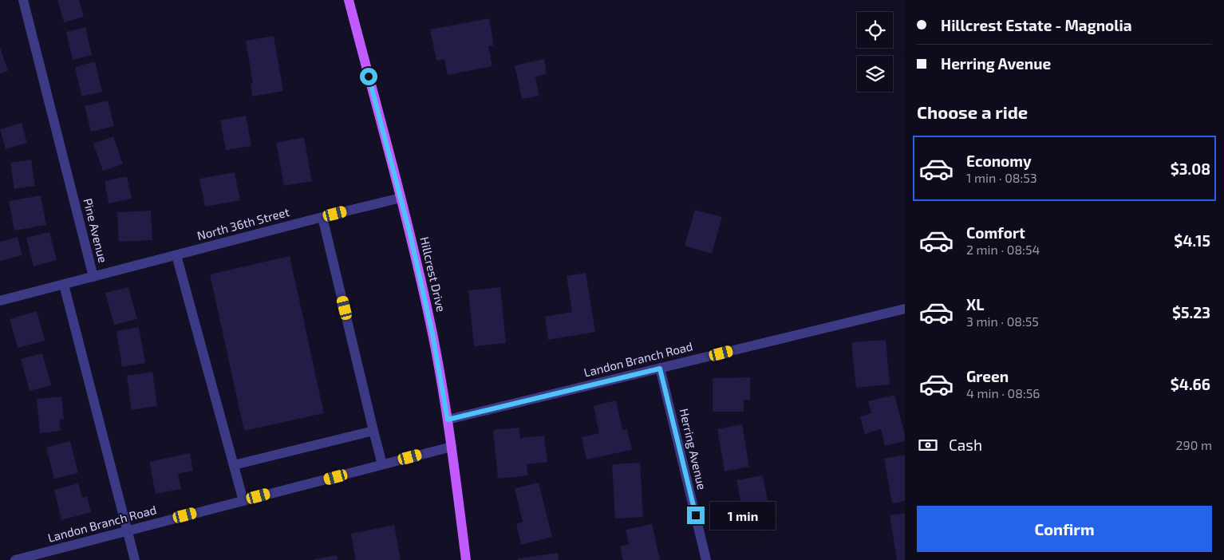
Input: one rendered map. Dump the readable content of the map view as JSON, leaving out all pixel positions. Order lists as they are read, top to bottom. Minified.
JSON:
{"streets":{"main road":["Hillcrest Drive"],"street":["North 36th Street","Pine Avenue","Landon Branch Road","Herring Avenue"]},"crossings":[["North 36th Street","Pine Avenue"],["North 36th Street","Hillcrest Drive"],["Hillcrest Drive","Landon Branch Road"],["Landon Branch Road","Herring Avenue"]],"page":{"banner":["Hillcrest Estate - Magnolia","Herring Avenue"],"heading":"Choose a ride","list":[{"name":"Economy","note":"1 min · 08:53","value":"$3.08"},{"name":"Comfort","note":"2 min · 08:54","value":"$4.15"},{"name":"XL","note":"3 min · 08:55","value":"$5.23"},{"name":"Green","note":"4 min · 08:56","value":"$4.66"}],"pay":["Cash","290 m"],"buttons":"Confirm","bubble":"1 min"}}
